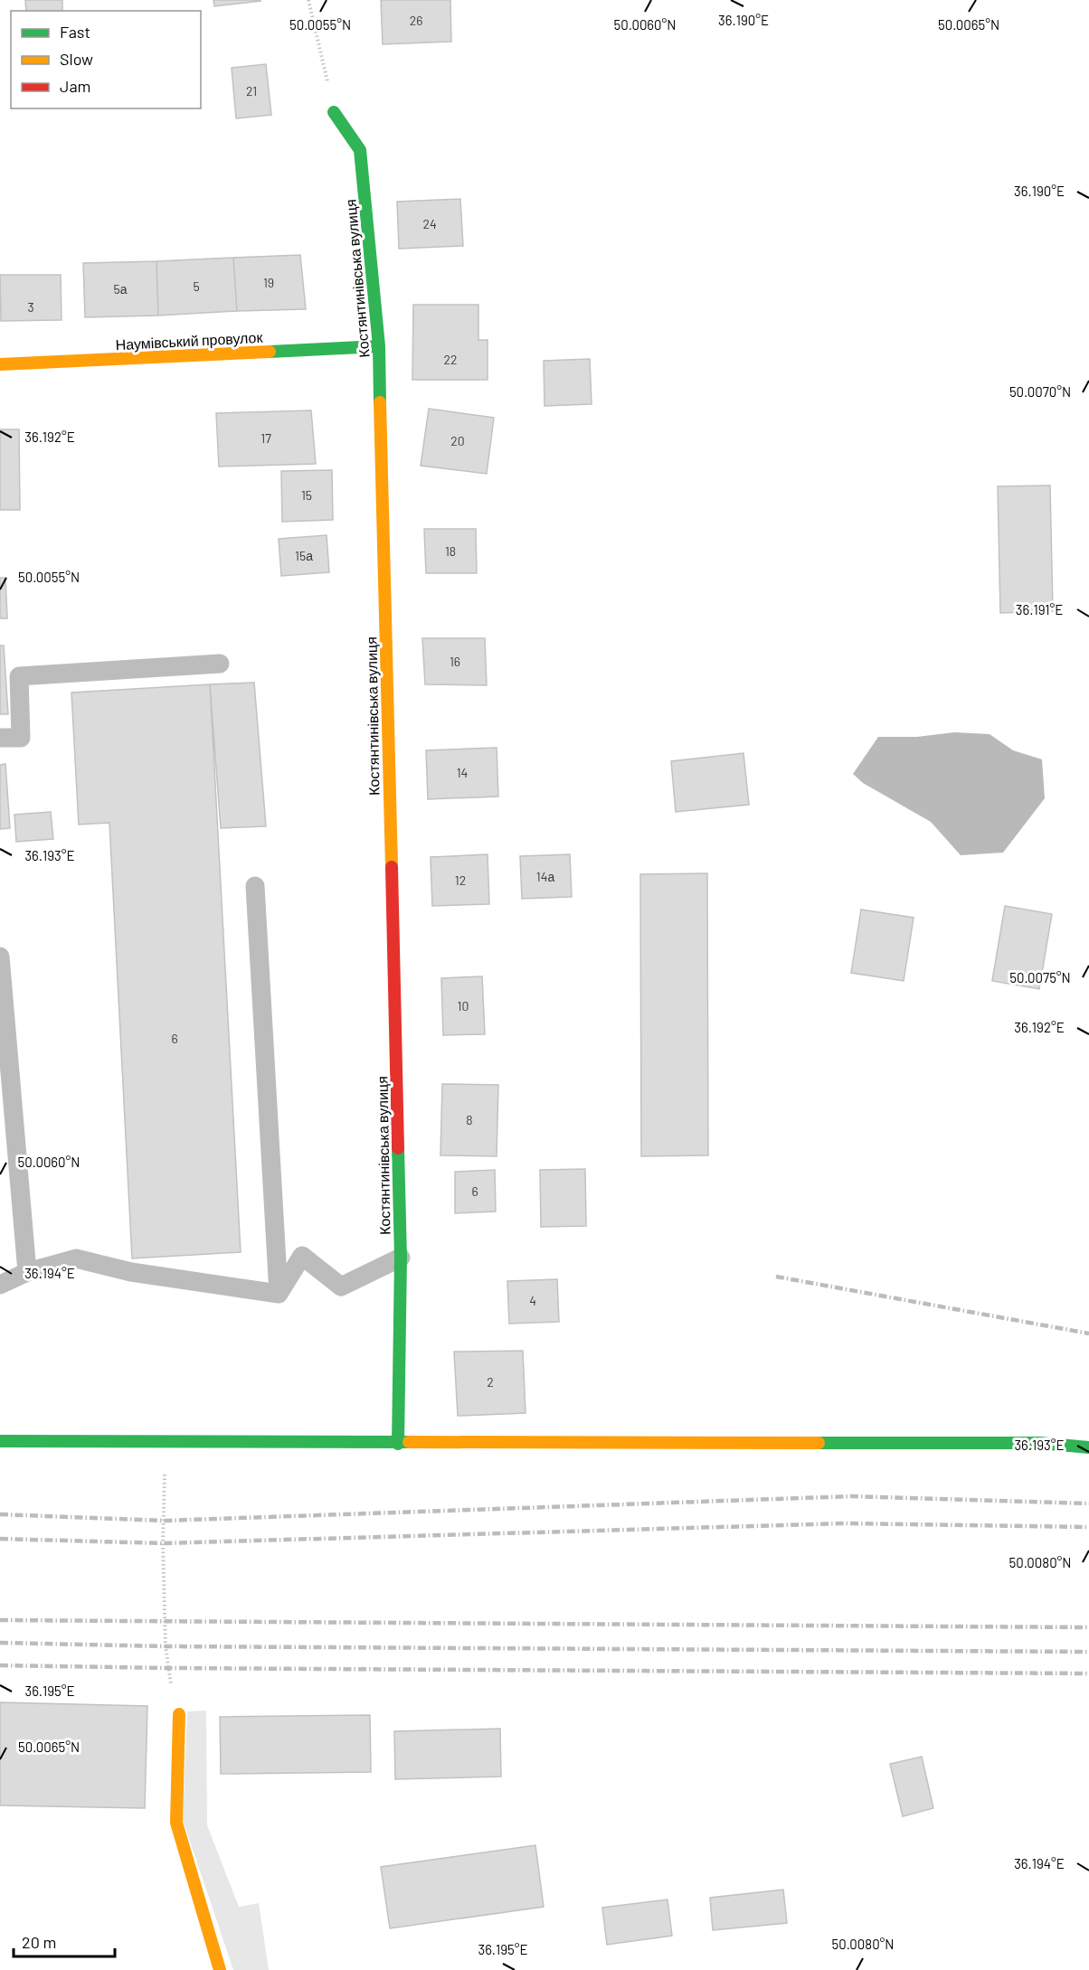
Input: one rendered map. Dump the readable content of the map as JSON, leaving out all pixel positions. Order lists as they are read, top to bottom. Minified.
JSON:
{"streets":{"street":["Костянтинівська вулиця","Наумівський провулок"]},"crossings":[["Костянтинівська вулиця","Наумівський провулок"]],"house_numbers":["26","21","24","19","5","5а","3","22","17","20","15","18","15а","16","14","14а","12","10","6","8","6","4","2"],"legend":["Fast","Slow","Jam"],"scale_bar":"20 m","coordinates":["36.190°E","50.0055°N","50.0060°N","50.0065°N","50.0070°N","36.192°E","36.191°E","36.193°E","50.0075°N","36.194°E","50.0080°N","36.195°E"]}
